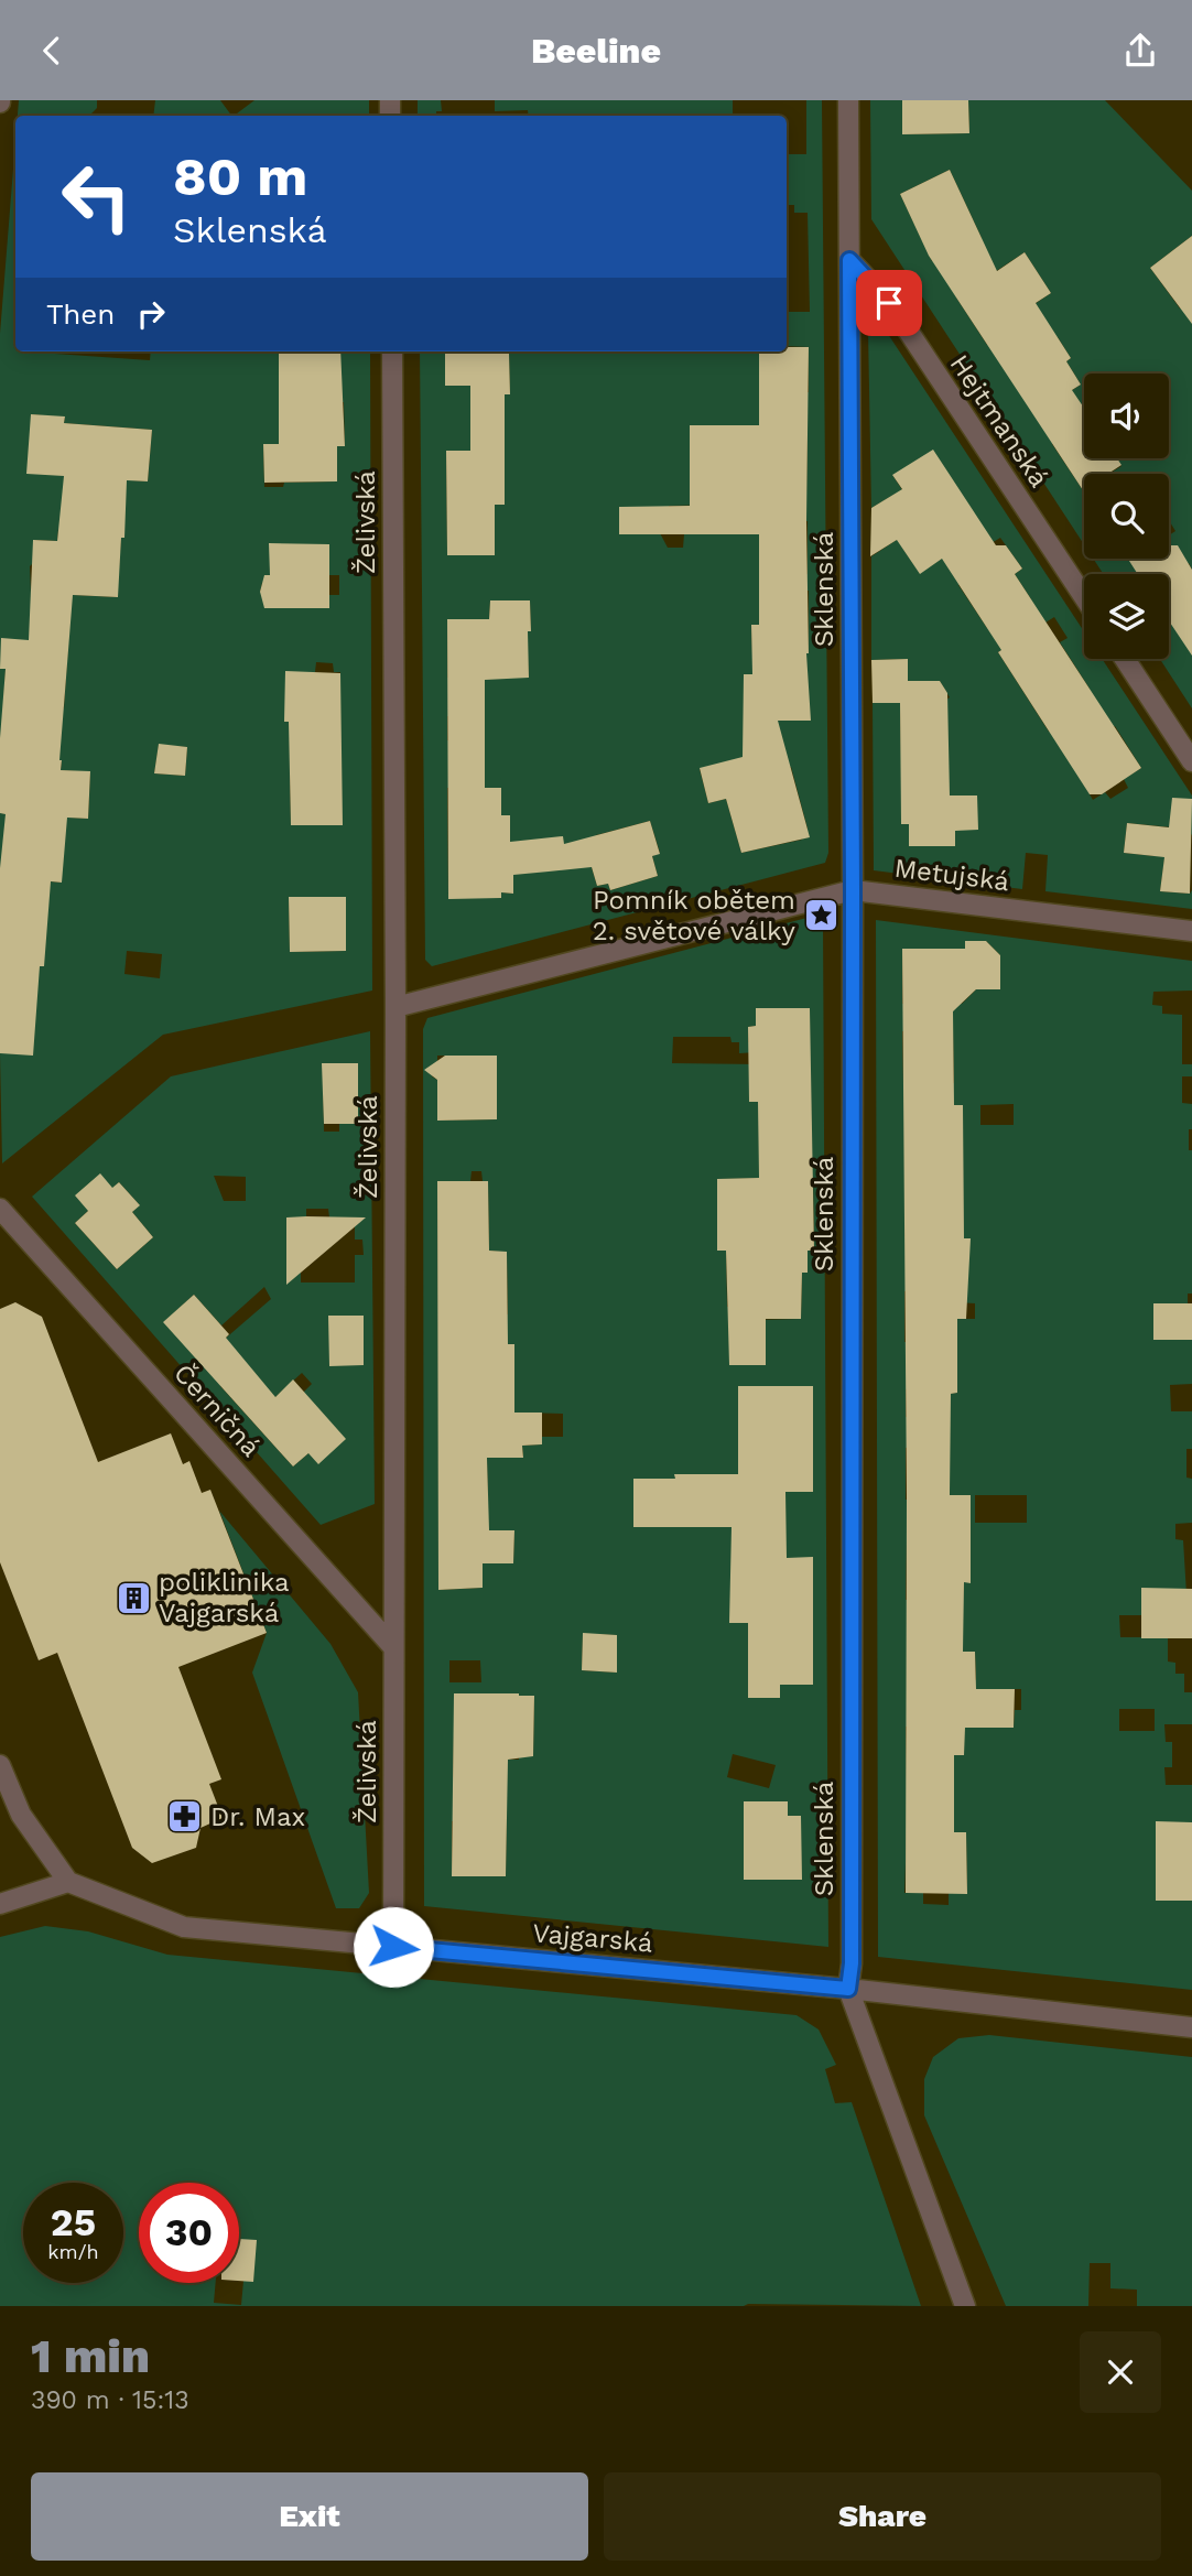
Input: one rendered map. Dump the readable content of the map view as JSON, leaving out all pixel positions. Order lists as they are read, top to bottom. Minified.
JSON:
{"streets":{"street":["Hejtmanská","Želivská","Sklenská","Metujská","Černičná","Vajgarská"]},"crossings":[["Hejtmanská","Sklenská"],["Želivská","Metujská"],["Želivská","Černičná"],["Želivská","Vajgarská"],["Sklenská","Metujská"],["Sklenská","Vajgarská"]],"places":{"place":["Pomník obětem 2. světové války"],"building":["poliklinika Vajgarská"],"pharmacy":["Dr. Max"]},"page":{"header":"Beeline","turn":["80 m","Sklenská"],"then":"Then","speed":"25 km/h","limit":"30","heading":["1 min","390 m · 15:13"],"buttons":["Exit","Share"]}}
